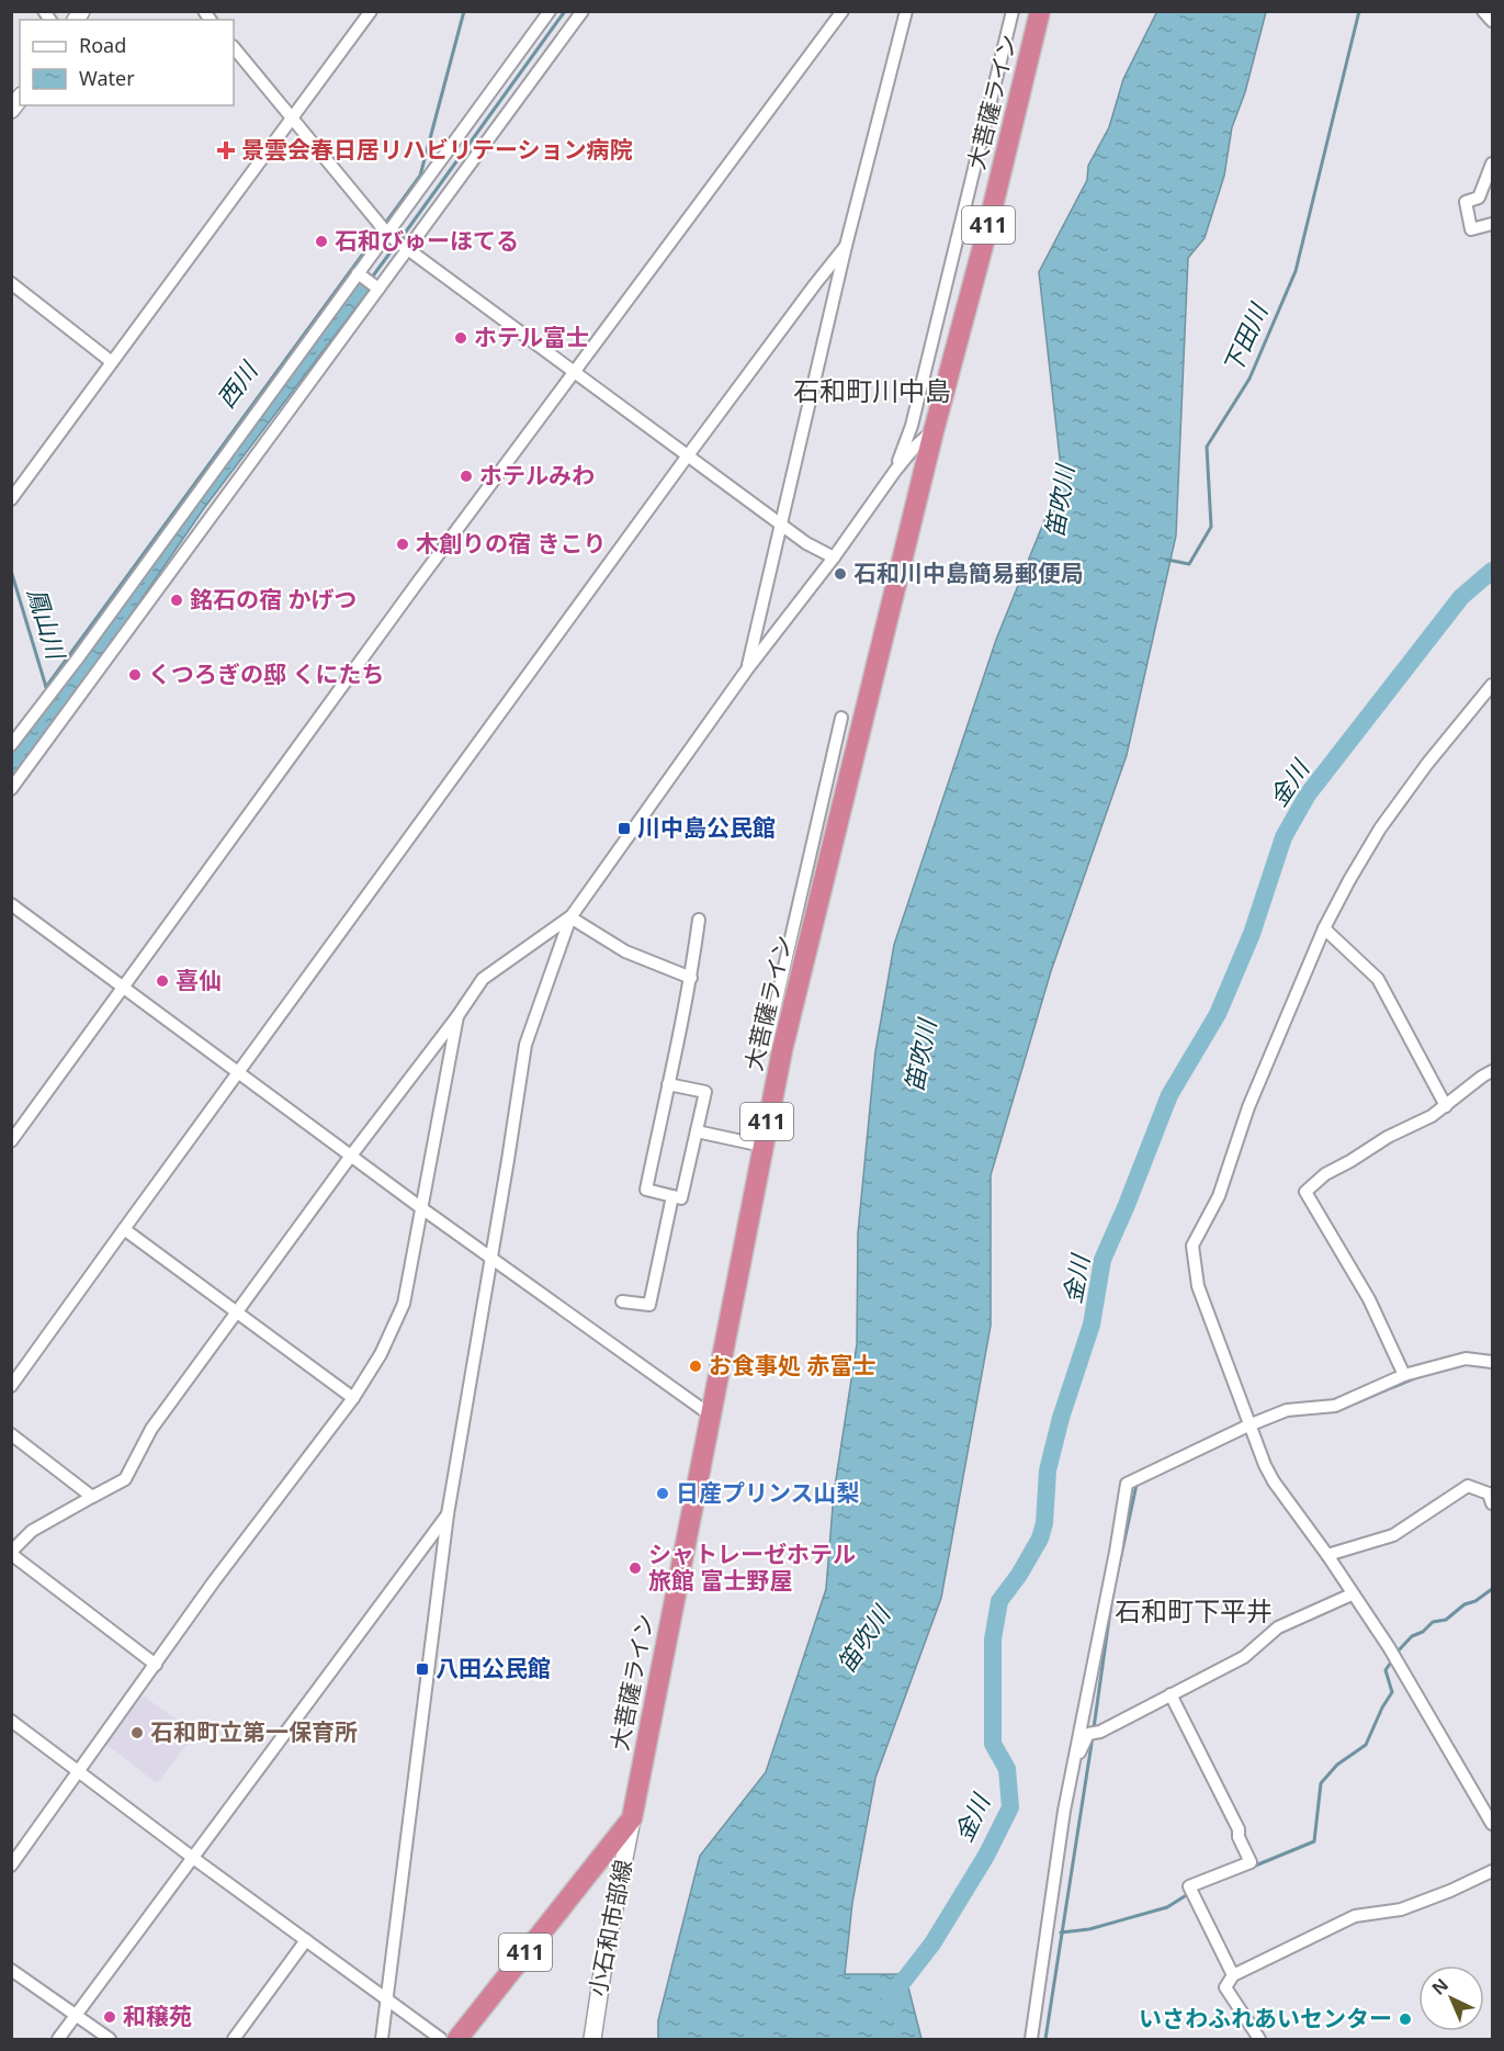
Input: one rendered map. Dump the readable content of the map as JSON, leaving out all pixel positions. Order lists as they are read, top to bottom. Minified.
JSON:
{"streets":{"highway":["大菩薩ライン","411"],"main road":["小石和市部線"]},"crossings":[["大菩薩ライン","小石和市部線"]],"districts":["石和町川中島","石和町下平井"],"water":["下田川","西川","笛吹川","鳳山川","金川"],"places":{"health":["景雲会春日居リハビリテーション病院"],"other":["石和びゅーほてる","ホテル富士","ホテルみわ","木創りの宿 きこり","石和川中島簡易郵便局","銘石の宿 かげつ","くつろぎの邸 くにたち","喜仙","お食事処 赤富士","日産プリンス山梨","シャトレーゼホテル 旅館 富士野屋","石和町立第一保育所","和穣苑","いさわふれあいセンター"],"transit":["川中島公民館","八田公民館"]},"legend":["Road","Water"],"north":"top left"}
